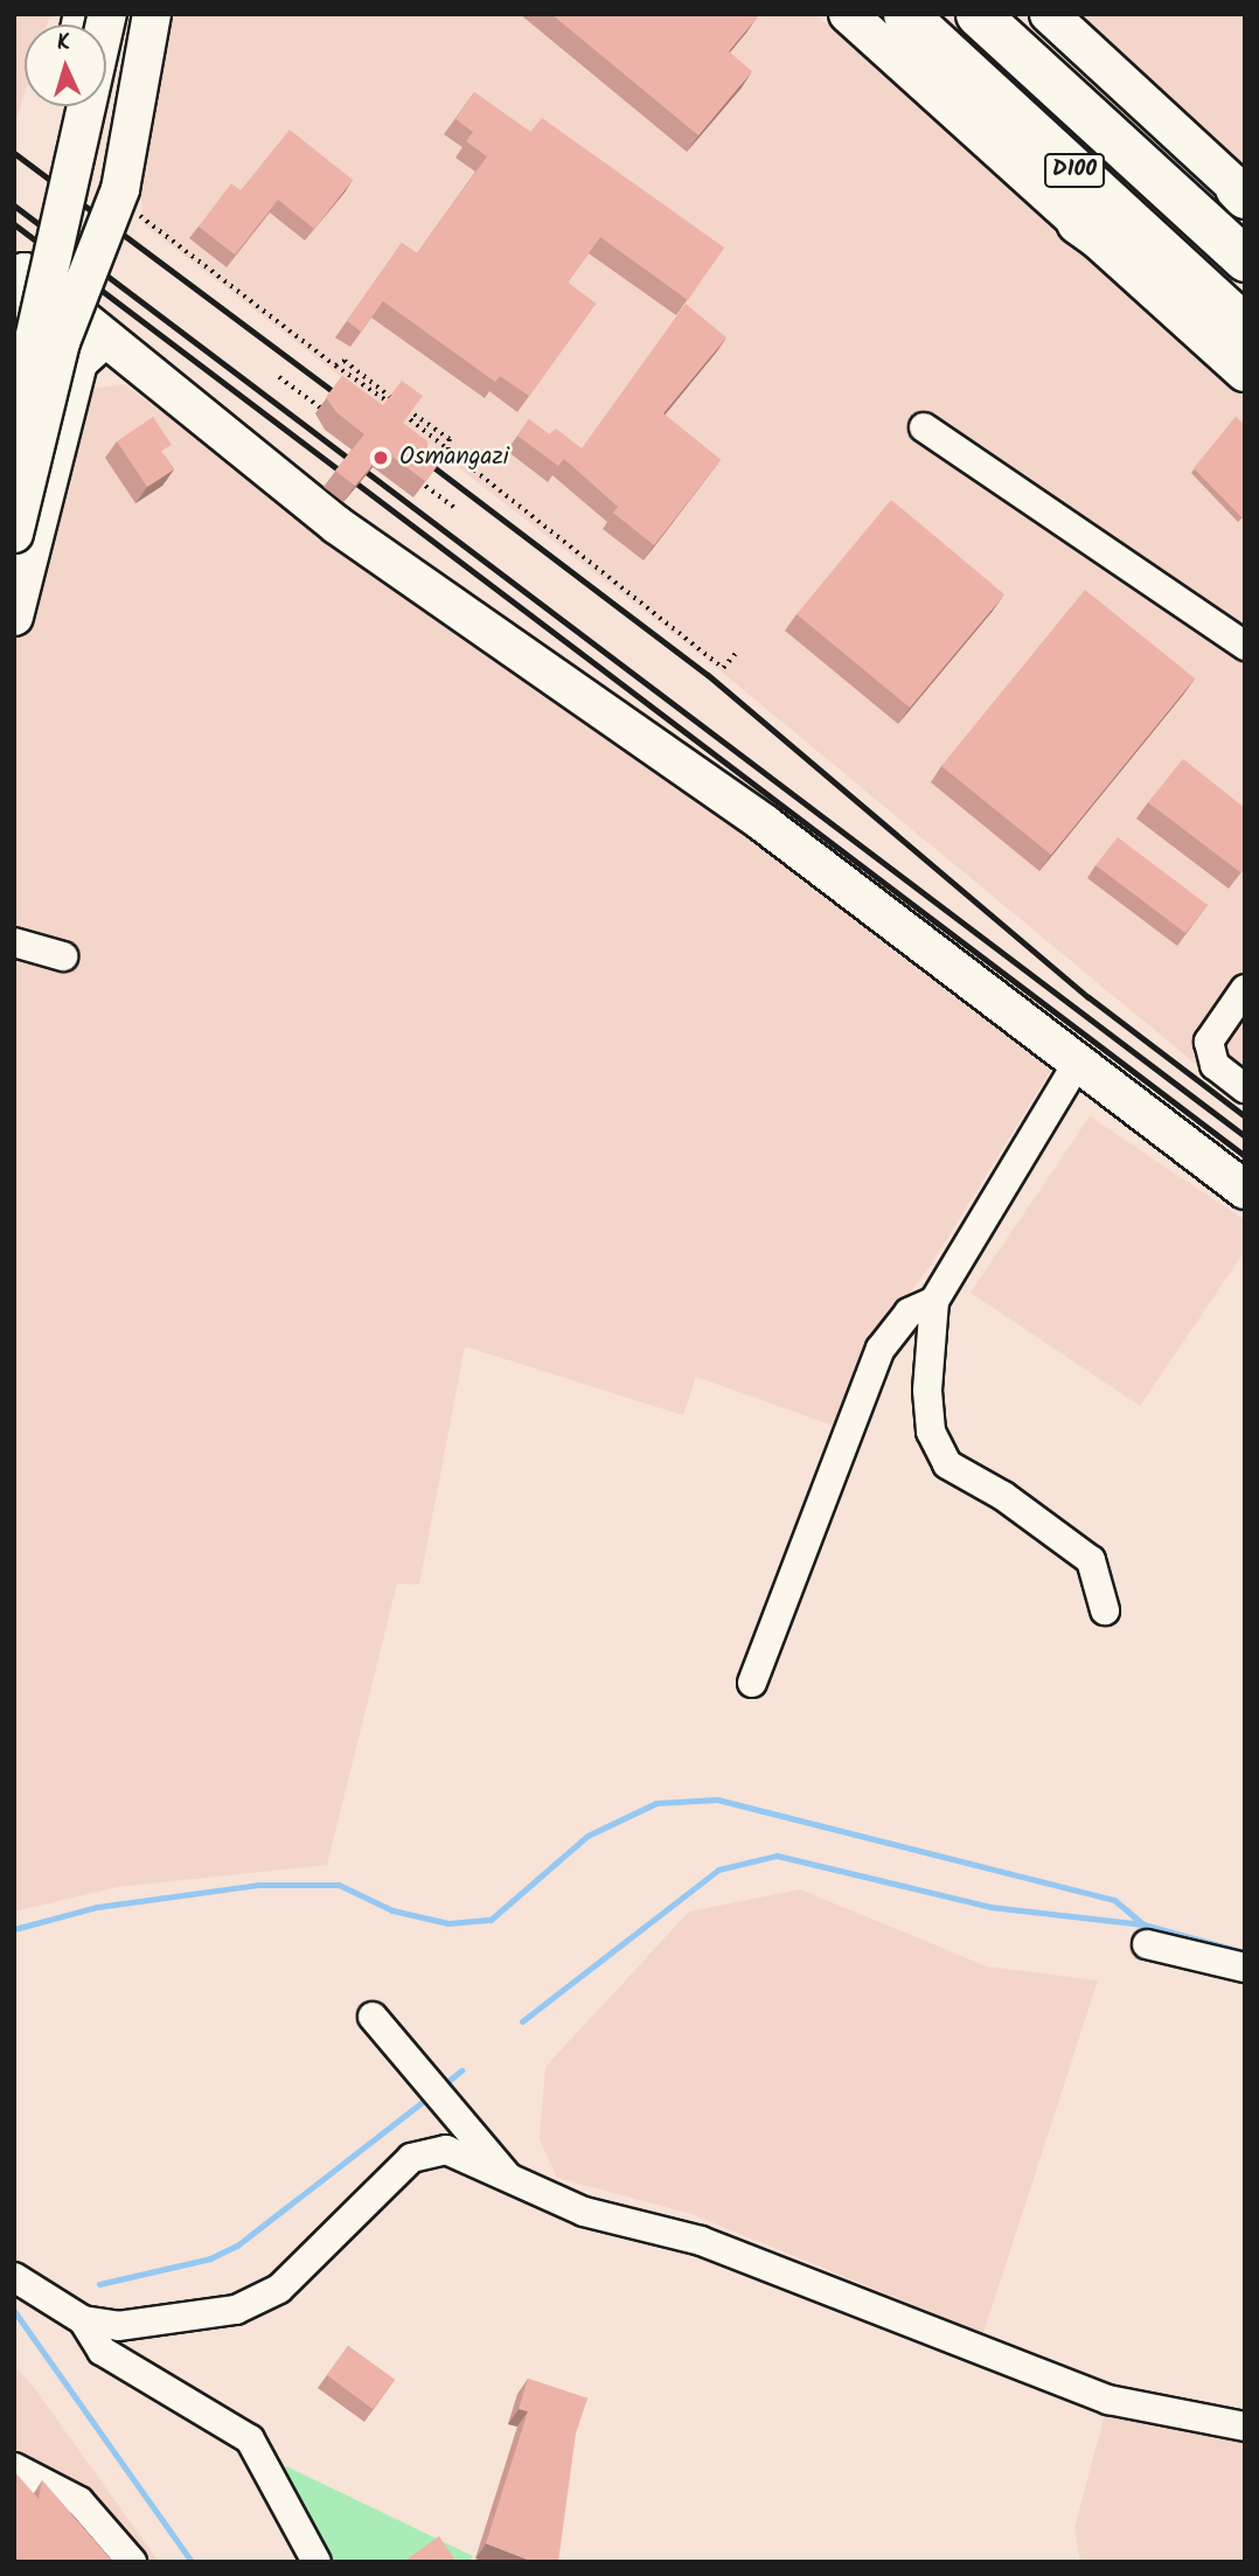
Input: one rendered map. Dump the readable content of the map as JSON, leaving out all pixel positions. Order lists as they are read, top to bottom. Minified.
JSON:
{"streets":{"highway":["D100"]},"places":["Osmangazi"],"north":"top"}
